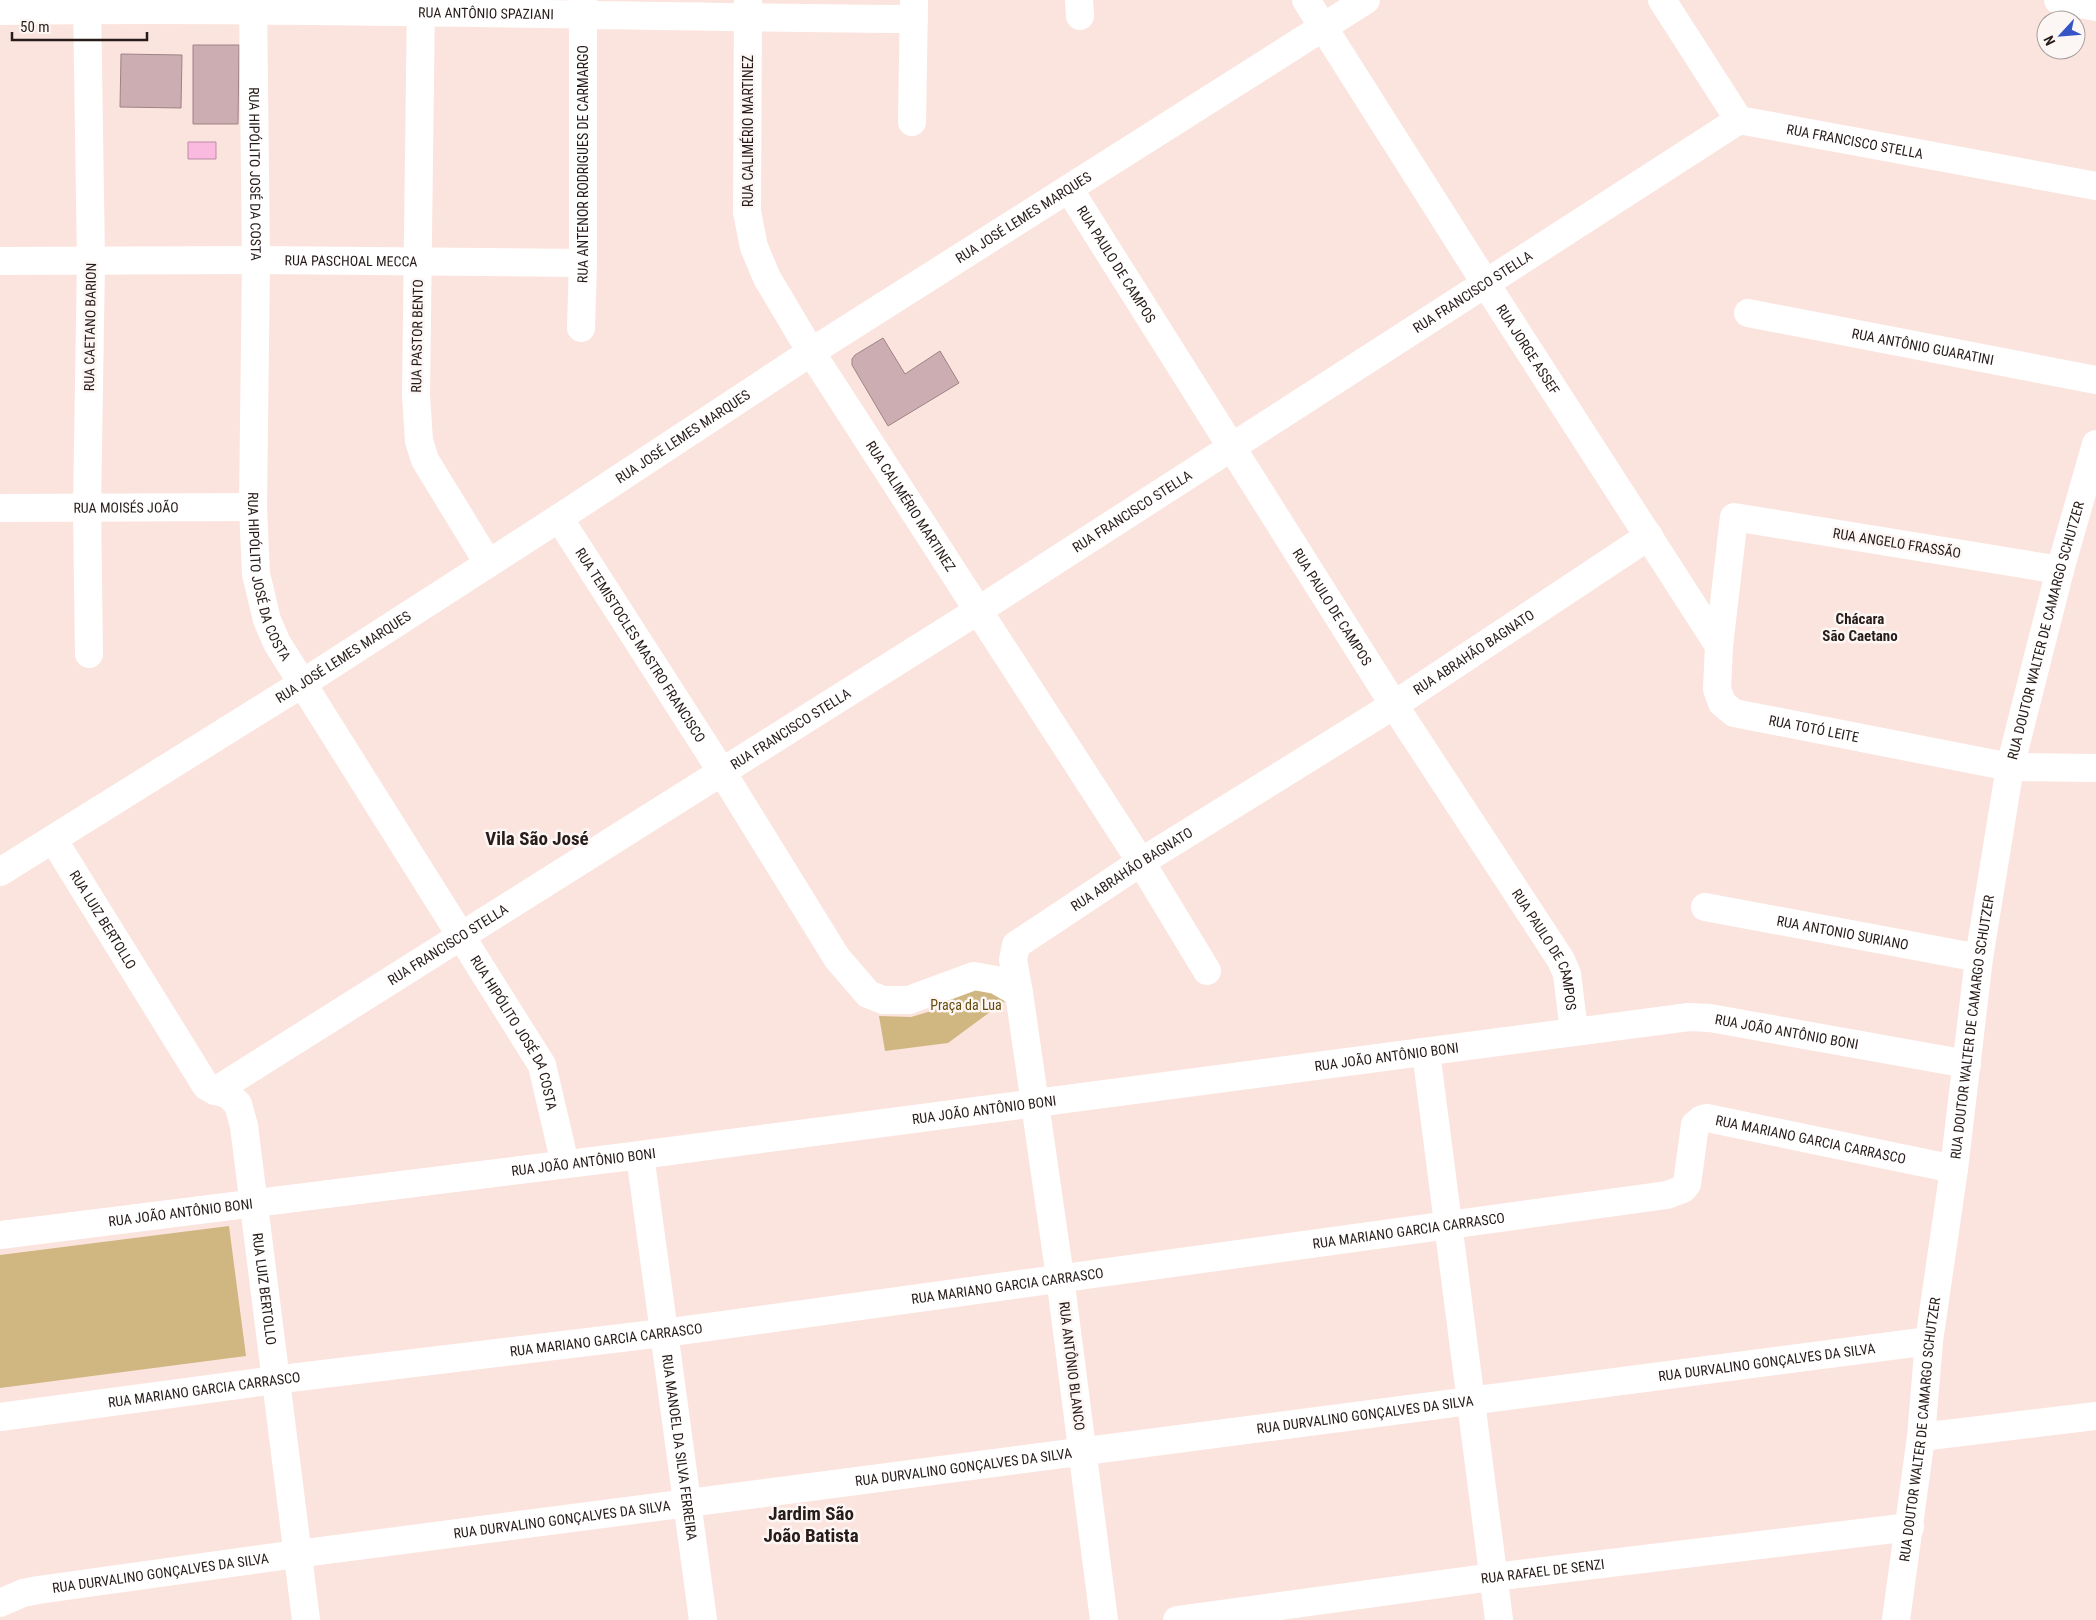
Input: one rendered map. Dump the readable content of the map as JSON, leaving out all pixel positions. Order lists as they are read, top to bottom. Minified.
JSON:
{"streets":{"street":["RUA ANTÔNIO SPAZIANI","RUA CALIMÉRIO MARTINEZ","RUA FRANCISCO STELLA","RUA ANTENOR RODRIGUES DE CARMARGO","RUA HIPÓLITO JOSÉ DA COSTA","RUA JOSÉ LEMES MARQUES","RUA PASCHOAL MECCA","RUA PAULO DE CAMPOS","RUA CAETANO BARION","RUA PASTOR BENTO","RUA ANTÔNIO GUARATINI","RUA JORGE ASSEF","RUA MOISÉS JOÃO","RUA ANGELO FRASSÃO","RUA DOUTOR WALTER DE CAMARGO SCHUTZER","RUA TEMISTOCLES MASTRO FRANCISCO","RUA ABRAHÃO BAGNATO","RUA TOTÓ LEITE","RUA LUIZ BERTOLLO","RUA ANTONIO SURIANO","RUA JOÃO ANTÔNIO BONI","RUA MARIANO GARCIA CARRASCO","RUA DURVALINO GONÇALVES DA SILVA","RUA ANTÔNIO BLANCO","RUA MANOEL DA SILVA FERREIRA","RUA RAFAEL DE SENZI"]},"crossings":[["RUA ANTÔNIO SPAZIANI","RUA CALIMÉRIO MARTINEZ"],["RUA ANTÔNIO SPAZIANI","RUA ANTENOR RODRIGUES DE CARMARGO"],["RUA ANTÔNIO SPAZIANI","RUA HIPÓLITO JOSÉ DA COSTA"],["RUA ANTÔNIO SPAZIANI","RUA CAETANO BARION"],["RUA ANTÔNIO SPAZIANI","RUA PASTOR BENTO"],["RUA CALIMÉRIO MARTINEZ","RUA FRANCISCO STELLA"],["RUA CALIMÉRIO MARTINEZ","RUA JOSÉ LEMES MARQUES"],["RUA CALIMÉRIO MARTINEZ","RUA ABRAHÃO BAGNATO"],["RUA FRANCISCO STELLA","RUA HIPÓLITO JOSÉ DA COSTA"],["RUA FRANCISCO STELLA","RUA PAULO DE CAMPOS"],["RUA FRANCISCO STELLA","RUA JORGE ASSEF"],["RUA FRANCISCO STELLA","RUA TEMISTOCLES MASTRO FRANCISCO"],["RUA FRANCISCO STELLA","RUA LUIZ BERTOLLO"],["RUA ANTENOR RODRIGUES DE CARMARGO","RUA PASCHOAL MECCA"],["RUA HIPÓLITO JOSÉ DA COSTA","RUA JOSÉ LEMES MARQUES"],["RUA HIPÓLITO JOSÉ DA COSTA","RUA PASCHOAL MECCA"],["RUA HIPÓLITO JOSÉ DA COSTA","RUA MOISÉS JOÃO"],["RUA HIPÓLITO JOSÉ DA COSTA","RUA JOÃO ANTÔNIO BONI"],["RUA JOSÉ LEMES MARQUES","RUA PAULO DE CAMPOS"],["RUA JOSÉ LEMES MARQUES","RUA PASTOR BENTO"],["RUA JOSÉ LEMES MARQUES","RUA JORGE ASSEF"],["RUA JOSÉ LEMES MARQUES","RUA TEMISTOCLES MASTRO FRANCISCO"],["RUA JOSÉ LEMES MARQUES","RUA LUIZ BERTOLLO"],["RUA PASCHOAL MECCA","RUA CAETANO BARION"],["RUA PASCHOAL MECCA","RUA PASTOR BENTO"],["RUA PAULO DE CAMPOS","RUA ABRAHÃO BAGNATO"],["RUA PAULO DE CAMPOS","RUA JOÃO ANTÔNIO BONI"],["RUA CAETANO BARION","RUA MOISÉS JOÃO"],["RUA JORGE ASSEF","RUA ABRAHÃO BAGNATO"],["RUA JORGE ASSEF","RUA TOTÓ LEITE"],["RUA ANGELO FRASSÃO","RUA DOUTOR WALTER DE CAMARGO SCHUTZER"],["RUA ANGELO FRASSÃO","RUA TOTÓ LEITE"],["RUA DOUTOR WALTER DE CAMARGO SCHUTZER","RUA TOTÓ LEITE"],["RUA DOUTOR WALTER DE CAMARGO SCHUTZER","RUA ANTONIO SURIANO"],["RUA DOUTOR WALTER DE CAMARGO SCHUTZER","RUA JOÃO ANTÔNIO BONI"],["RUA DOUTOR WALTER DE CAMARGO SCHUTZER","RUA MARIANO GARCIA CARRASCO"],["RUA DOUTOR WALTER DE CAMARGO SCHUTZER","RUA DURVALINO GONÇALVES DA SILVA"],["RUA DOUTOR WALTER DE CAMARGO SCHUTZER","RUA RAFAEL DE SENZI"],["RUA ABRAHÃO BAGNATO","RUA ANTÔNIO BLANCO"],["RUA LUIZ BERTOLLO","RUA JOÃO ANTÔNIO BONI"],["RUA LUIZ BERTOLLO","RUA MARIANO GARCIA CARRASCO"],["RUA LUIZ BERTOLLO","RUA DURVALINO GONÇALVES DA SILVA"],["RUA JOÃO ANTÔNIO BONI","RUA ANTÔNIO BLANCO"],["RUA JOÃO ANTÔNIO BONI","RUA MANOEL DA SILVA FERREIRA"],["RUA MARIANO GARCIA CARRASCO","RUA ANTÔNIO BLANCO"],["RUA MARIANO GARCIA CARRASCO","RUA MANOEL DA SILVA FERREIRA"],["RUA DURVALINO GONÇALVES DA SILVA","RUA ANTÔNIO BLANCO"],["RUA DURVALINO GONÇALVES DA SILVA","RUA MANOEL DA SILVA FERREIRA"]],"districts":["Chácara São Caetano","Vila São José","Jardim São João Batista"],"parks":["Praça da Lua"],"scale_bar":"50 m","north":"bottom left"}
